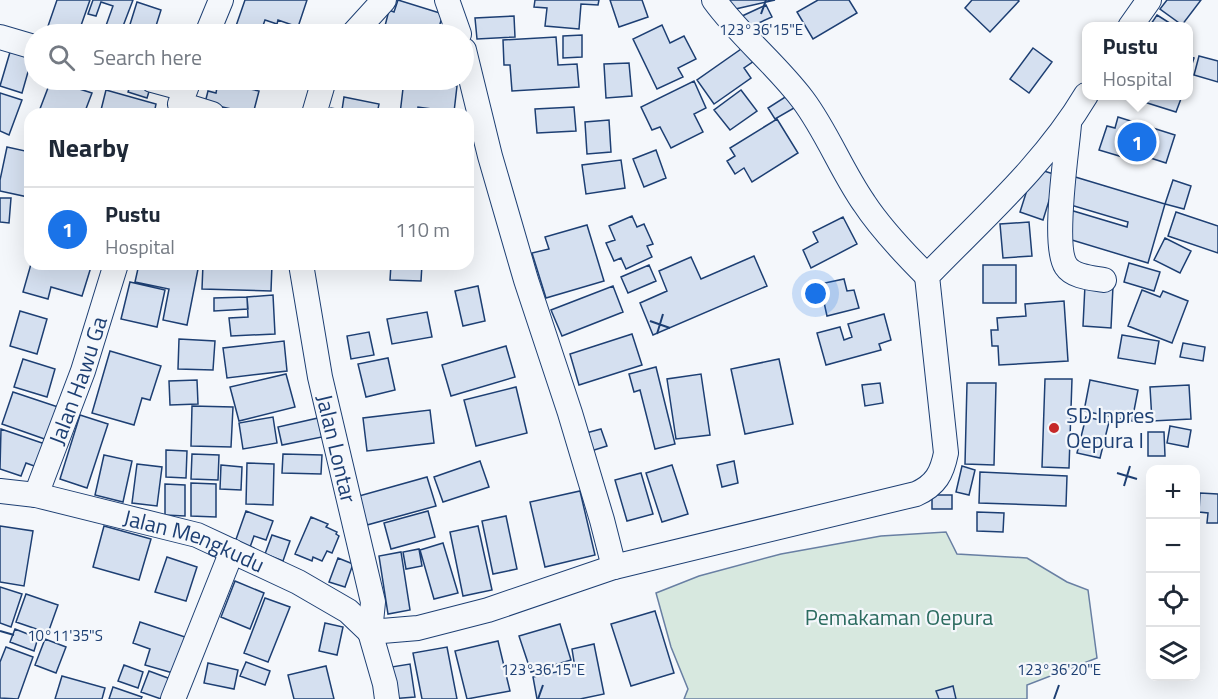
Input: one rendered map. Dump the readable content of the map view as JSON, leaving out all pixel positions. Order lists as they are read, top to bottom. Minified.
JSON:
{"streets":{"street":["Jalan Hawu Ga","Jalan Lontar","Jalan Mengkudu"]},"crossings":[["Jalan Hawu Ga","Jalan Mengkudu"],["Jalan Lontar","Jalan Mengkudu"]],"parks":["Pemakaman Oepura"],"places":["SD Inpres Oepura I"],"page":{"popup":["Pustu","Hospital"],"search":"Search here","heading":"Nearby","pins":"1","list":[{"mark":"1","name":"Pustu","note":"Hospital","value":"110 m"}],"map_buttons":["+","−"]},"coordinates":["123°36'15\"E","10°11'35\"S","123°36'20\"E"]}
